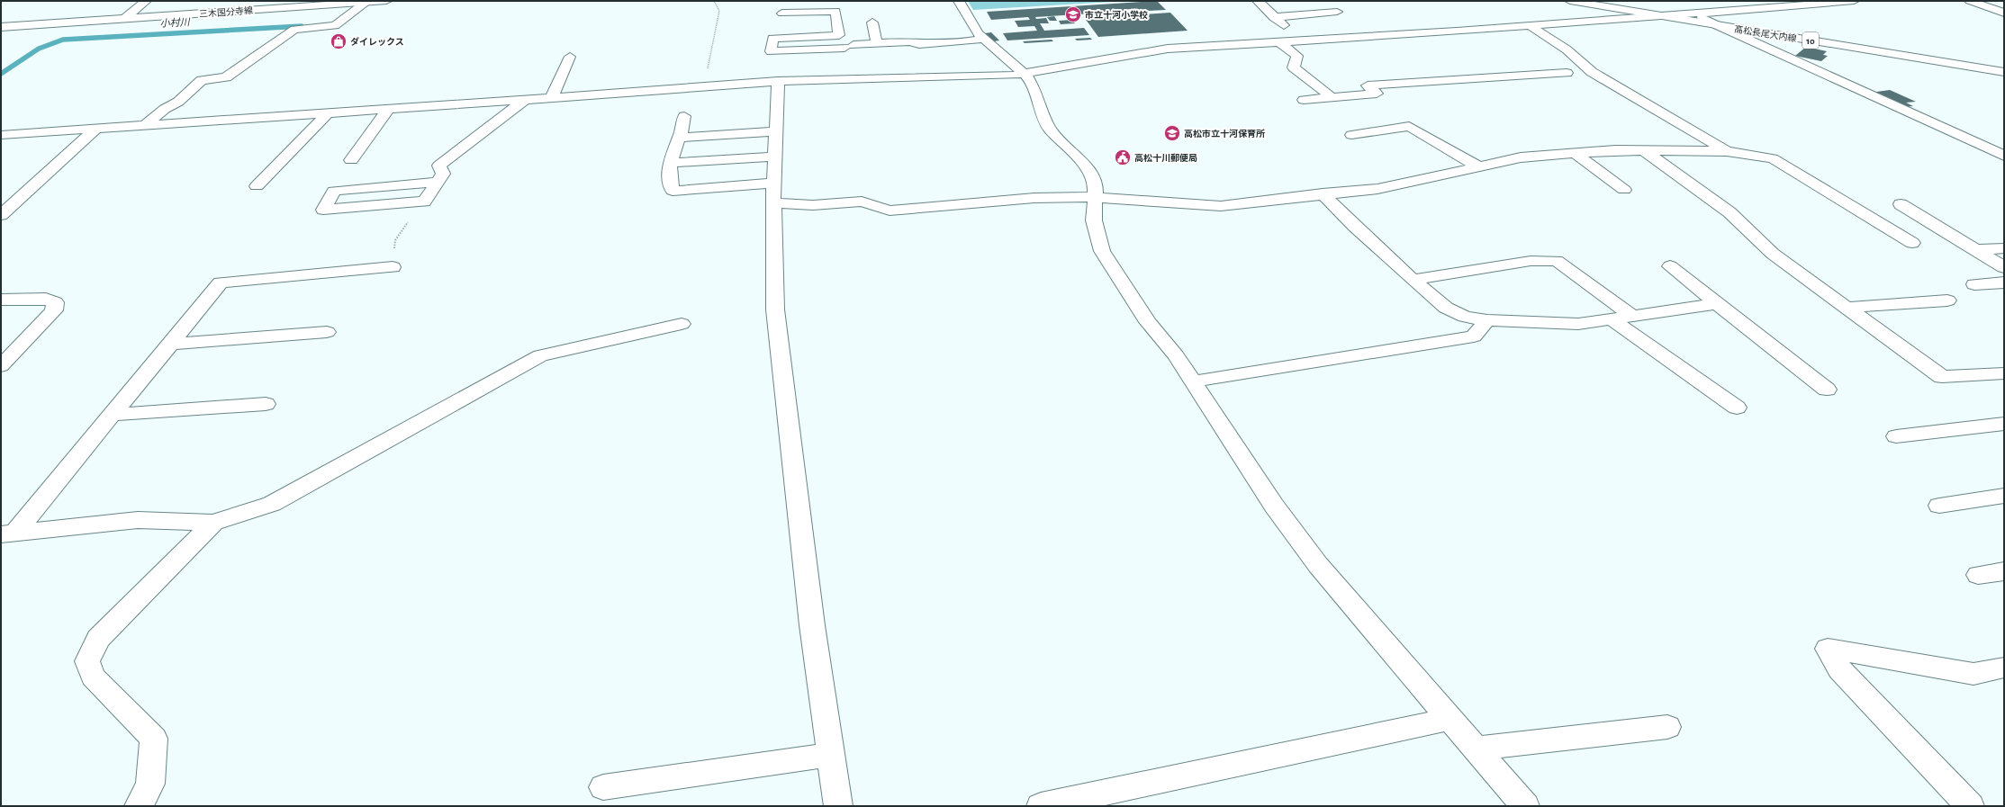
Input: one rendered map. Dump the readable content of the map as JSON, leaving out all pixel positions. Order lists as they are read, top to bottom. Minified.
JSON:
{"streets":{"street":["三木国分寺線","高松長尾大内線","10"]},"water":["小村川"],"places":{"school or university":["市立十河小学校","高松市立十河保育所"],"shop":["ダイレックス"],"public building":["高松十川郵便局"]}}
